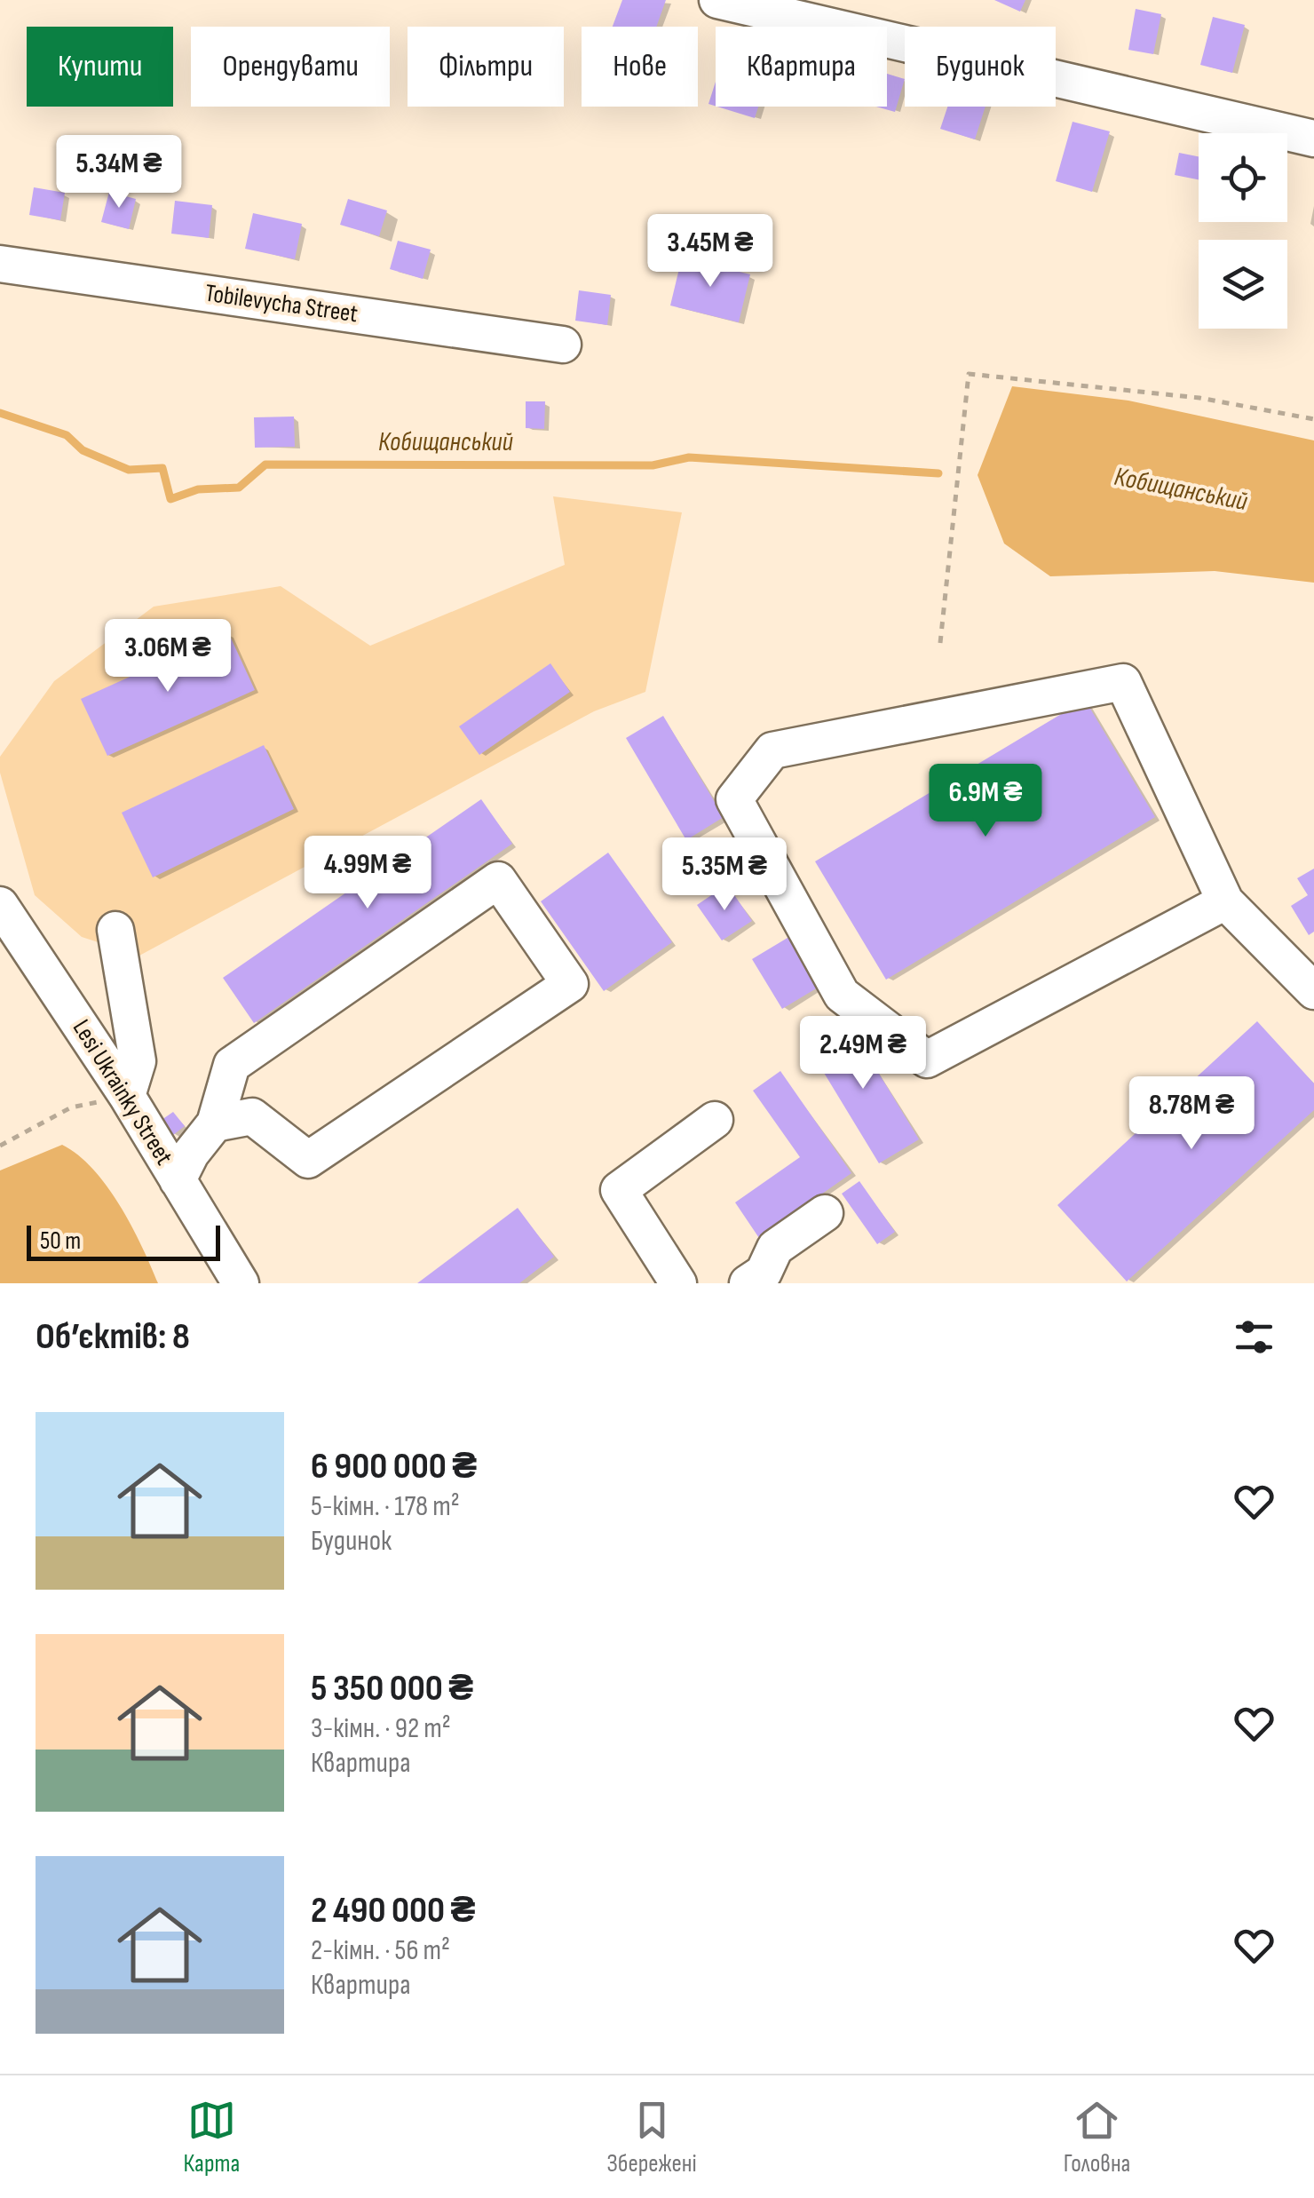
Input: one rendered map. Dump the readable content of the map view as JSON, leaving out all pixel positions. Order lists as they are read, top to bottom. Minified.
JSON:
{"streets":{"street":["Tobilevycha Street","Lesi Ukrainky Street"]},"water":["Кобищанський"],"scale_bar":"50 m","page":{"chip":["Купити","Орендувати","Фільтри","Нове","Квартира","Будинок"],"price":["5.34M ₴","3.45M ₴","3.06M ₴","6.9M ₴","4.99M ₴","5.35M ₴","2.49M ₴","8.78M ₴"],"scale":"50 m","heading":"Об’єктів: 8","list":[{"name":"6 900 000 ₴","note":"5-кімн. · 178 m² · Будинок"},{"name":"5 350 000 ₴","note":"3-кімн. · 92 m² · Квартира"},{"name":"2 490 000 ₴","note":"2-кімн. · 56 m² · Квартира"}],"tabs":["Карта","Збережені","Головна"]}}
